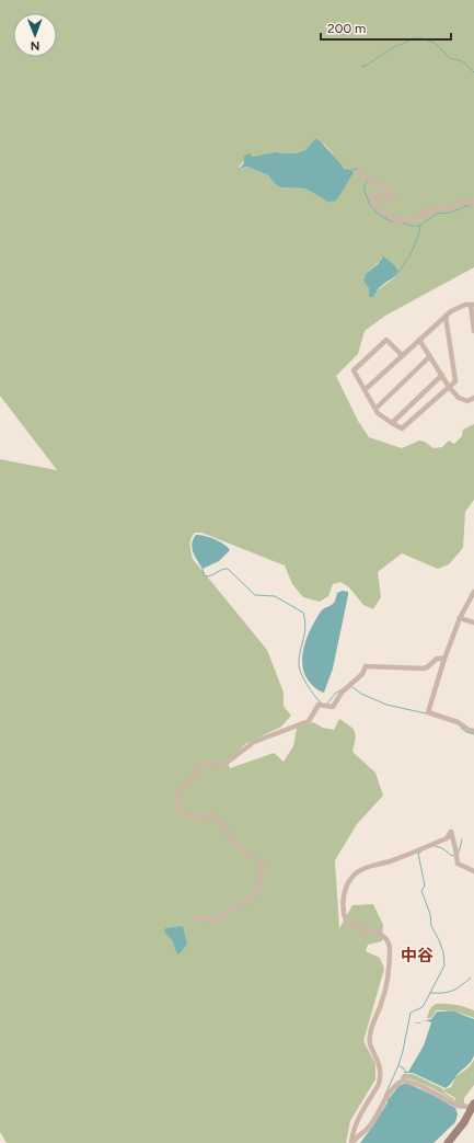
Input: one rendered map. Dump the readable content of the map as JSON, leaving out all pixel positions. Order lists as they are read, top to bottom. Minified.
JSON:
{"districts":["中谷"],"scale_bar":"200 m","north":"bottom"}
